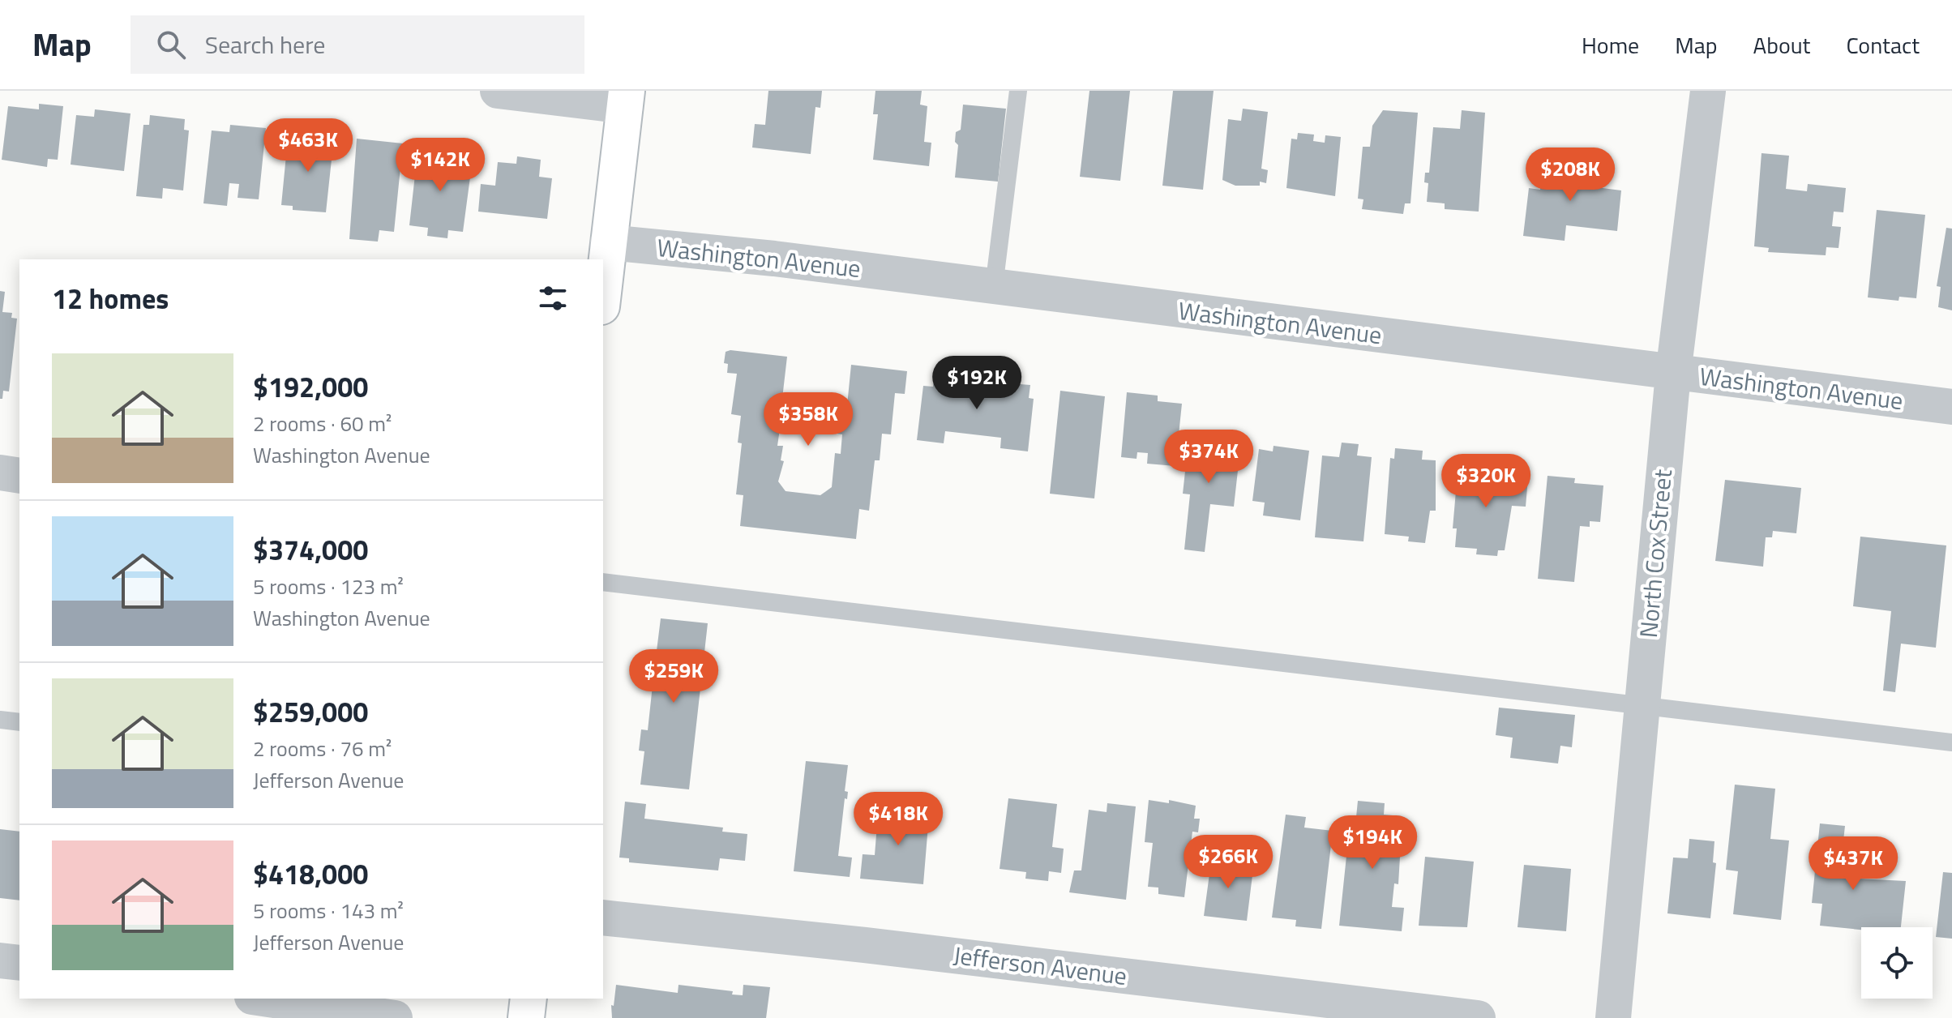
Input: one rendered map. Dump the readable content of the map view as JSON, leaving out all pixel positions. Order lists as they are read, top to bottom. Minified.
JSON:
{"streets":{"street":["Washington Avenue","North Cox Street","Jefferson Avenue"]},"crossings":[["Washington Avenue","North Cox Street"]],"page":{"header":"Map","search":"Search here","nav":["Home","Map","About","Contact"],"price":["$463K","$142K","$208K","$192K","$358K","$374K","$320K","$259K","$418K","$194K","$266K","$437K"],"heading":"12 homes","list":[{"name":"$192,000","note":"2 rooms · 60 m² · Washington Avenue"},{"name":"$374,000","note":"5 rooms · 123 m² · Washington Avenue"},{"name":"$259,000","note":"2 rooms · 76 m² · Jefferson Avenue"},{"name":"$418,000","note":"5 rooms · 143 m² · Jefferson Avenue"}]}}
